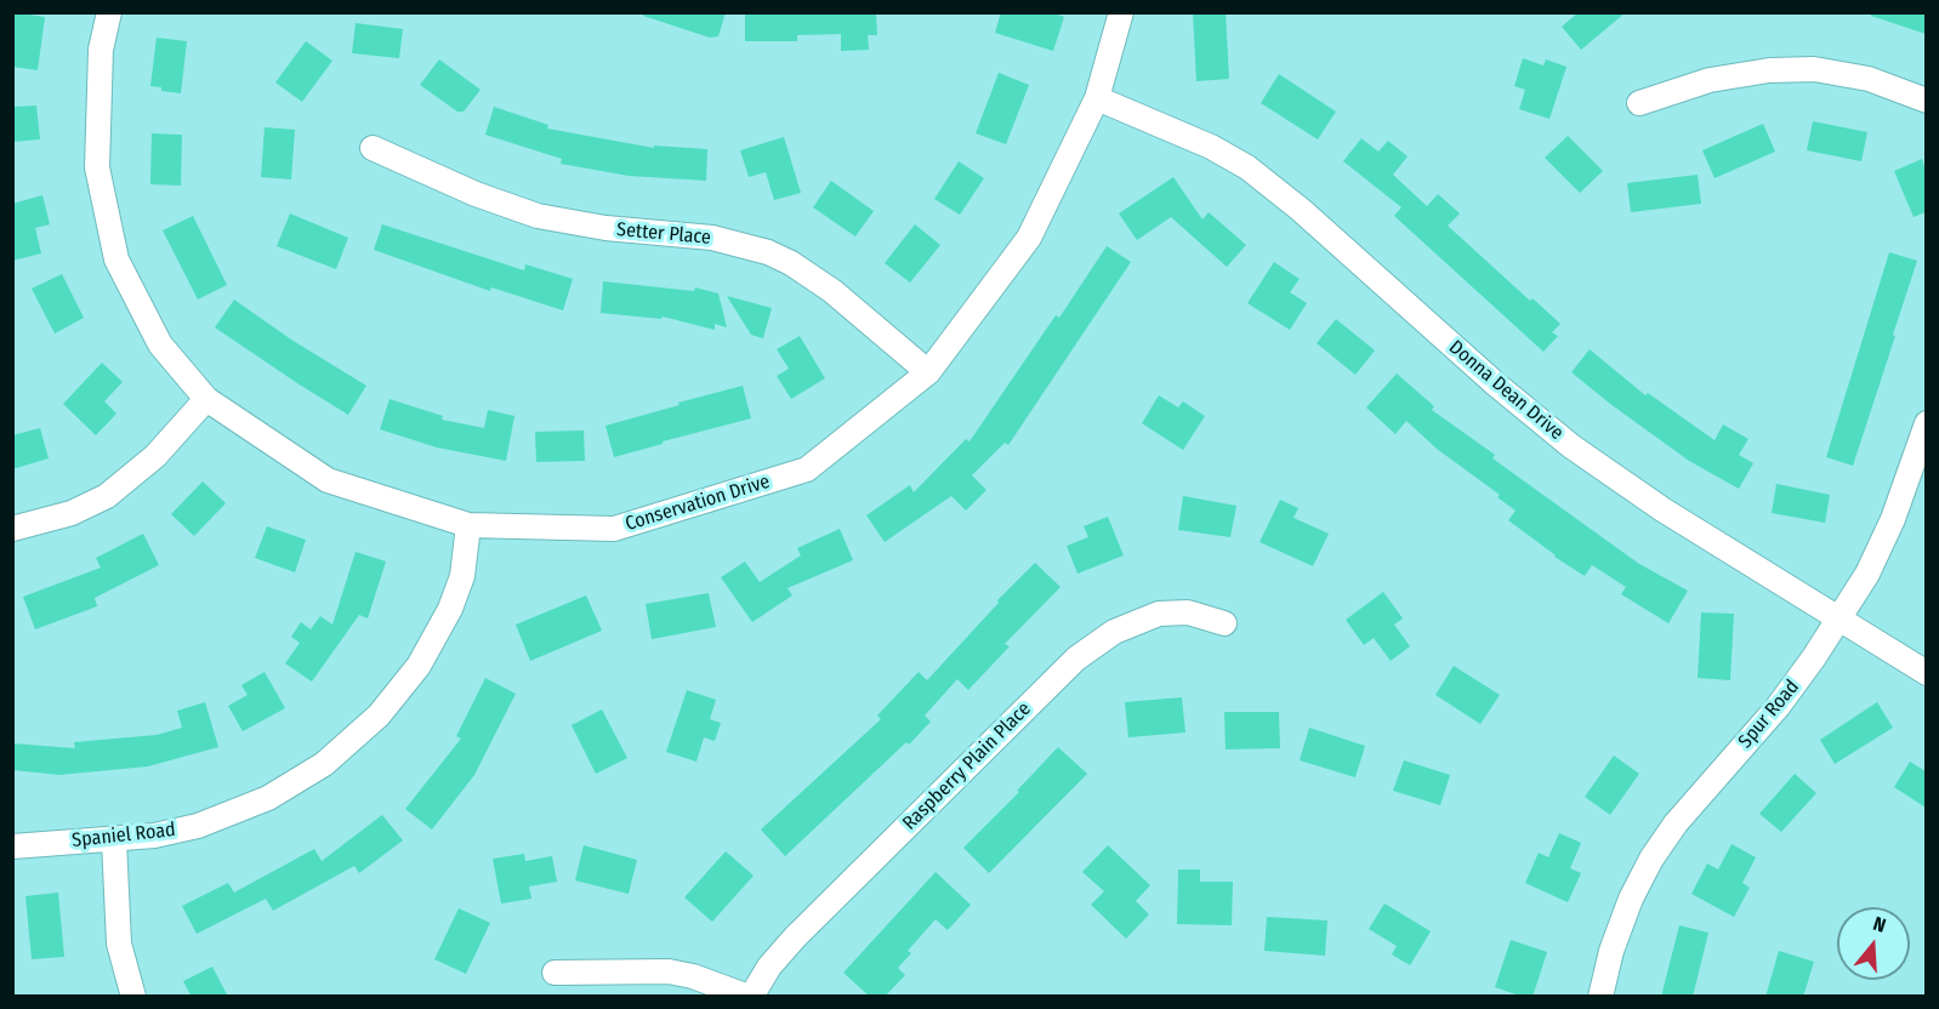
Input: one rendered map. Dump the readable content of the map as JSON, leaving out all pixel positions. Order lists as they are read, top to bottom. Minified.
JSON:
{"streets":{"street":["Setter Place","Donna Dean Drive","Conservation Drive","Spur Road","Raspberry Plain Place","Spaniel Road"]},"crossings":[["Setter Place","Conservation Drive"],["Donna Dean Drive","Conservation Drive"],["Donna Dean Drive","Spur Road"],["Conservation Drive","Spaniel Road"]],"north":"top"}
